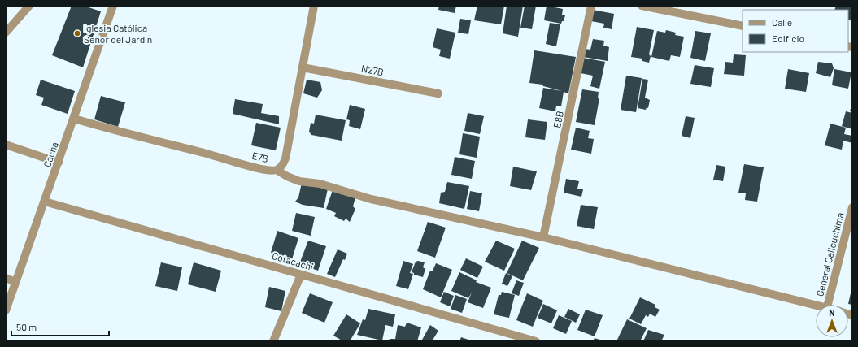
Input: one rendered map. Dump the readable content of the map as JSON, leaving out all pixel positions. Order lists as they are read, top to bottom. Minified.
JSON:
{"streets":{"street":["N27B","E8B","Cacha","E7B","General Calicuchima","Cotacachi"]},"crossings":[["N27B","E7B"],["Cacha","E7B"],["Cacha","Cotacachi"]],"places":["Iglesia Católica Señor del Jardín"],"legend":["Calle","Edificio"],"scale_bar":"50 m","north":"top"}
